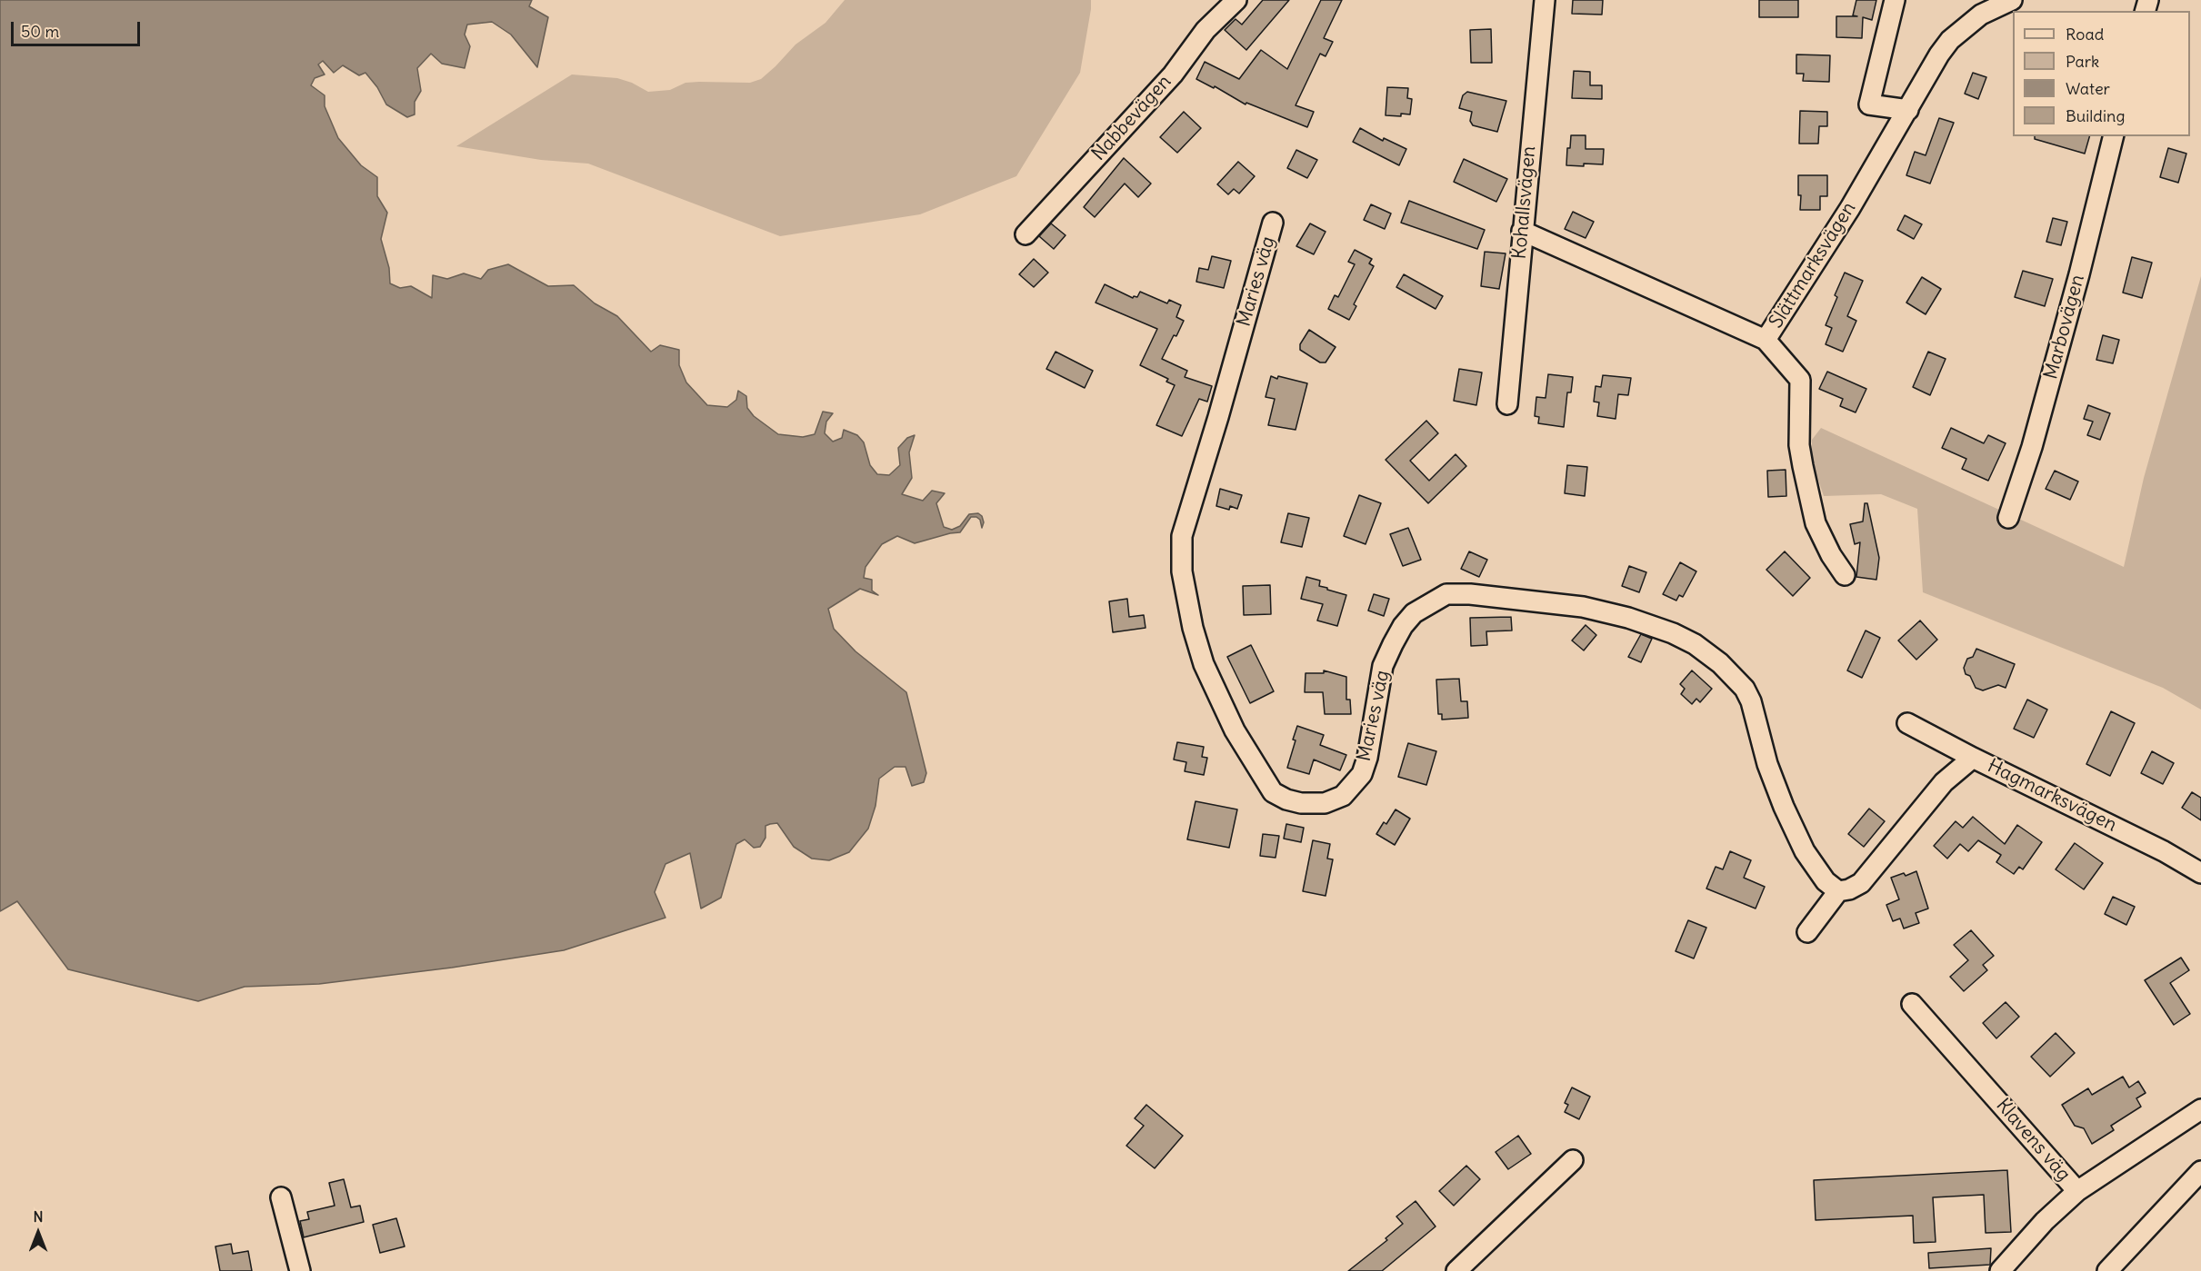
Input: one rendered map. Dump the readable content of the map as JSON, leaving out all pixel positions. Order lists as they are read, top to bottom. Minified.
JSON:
{"streets":{"street":["Nabbevägen","Kohallsvägen","Slättmarksvägen","Maries väg","Marbovägen","Hagmarksvägen","Klavens väg"]},"crossings":[["Maries väg","Hagmarksvägen"]],"legend":["Road","Park","Water","Building"],"scale_bar":"50 m","north":"top"}
